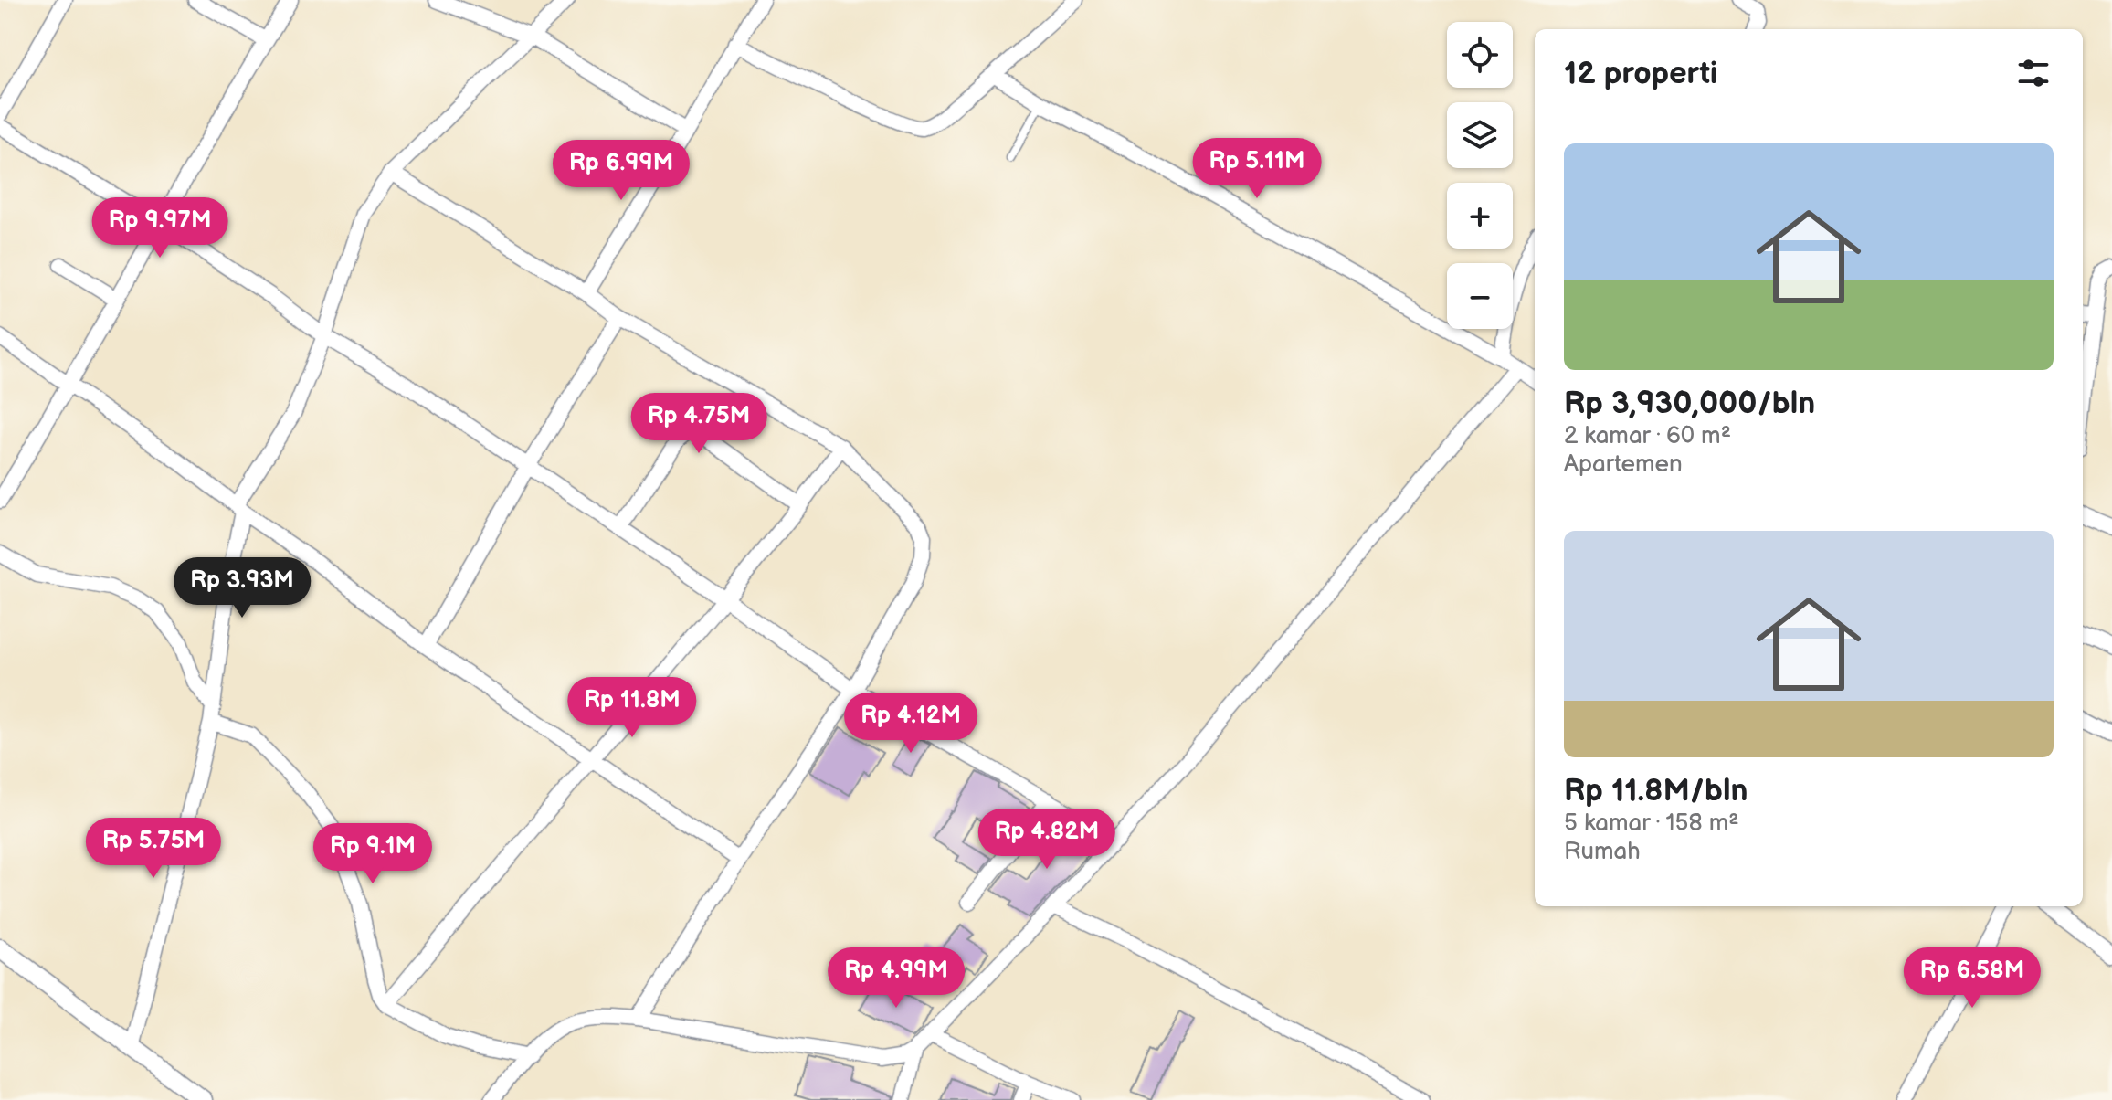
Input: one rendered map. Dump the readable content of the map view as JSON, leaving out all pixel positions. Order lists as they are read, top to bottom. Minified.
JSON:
{"page":{"map_buttons":["+","−"],"heading":"12 properti","list":[{"name":"Rp 3,930,000/bln","note":"2 kamar · 60 m² · Apartemen"},{"name":"Rp 11.8M/bln","note":"5 kamar · 158 m² · Rumah"}],"price":["Rp 5.11M","Rp 6.99M","Rp 9.97M","Rp 4.75M","Rp 3.93M","Rp 11.8M","Rp 4.12M","Rp 4.82M","Rp 5.75M","Rp 9.1M","Rp 4.99M","Rp 6.58M"]}}
